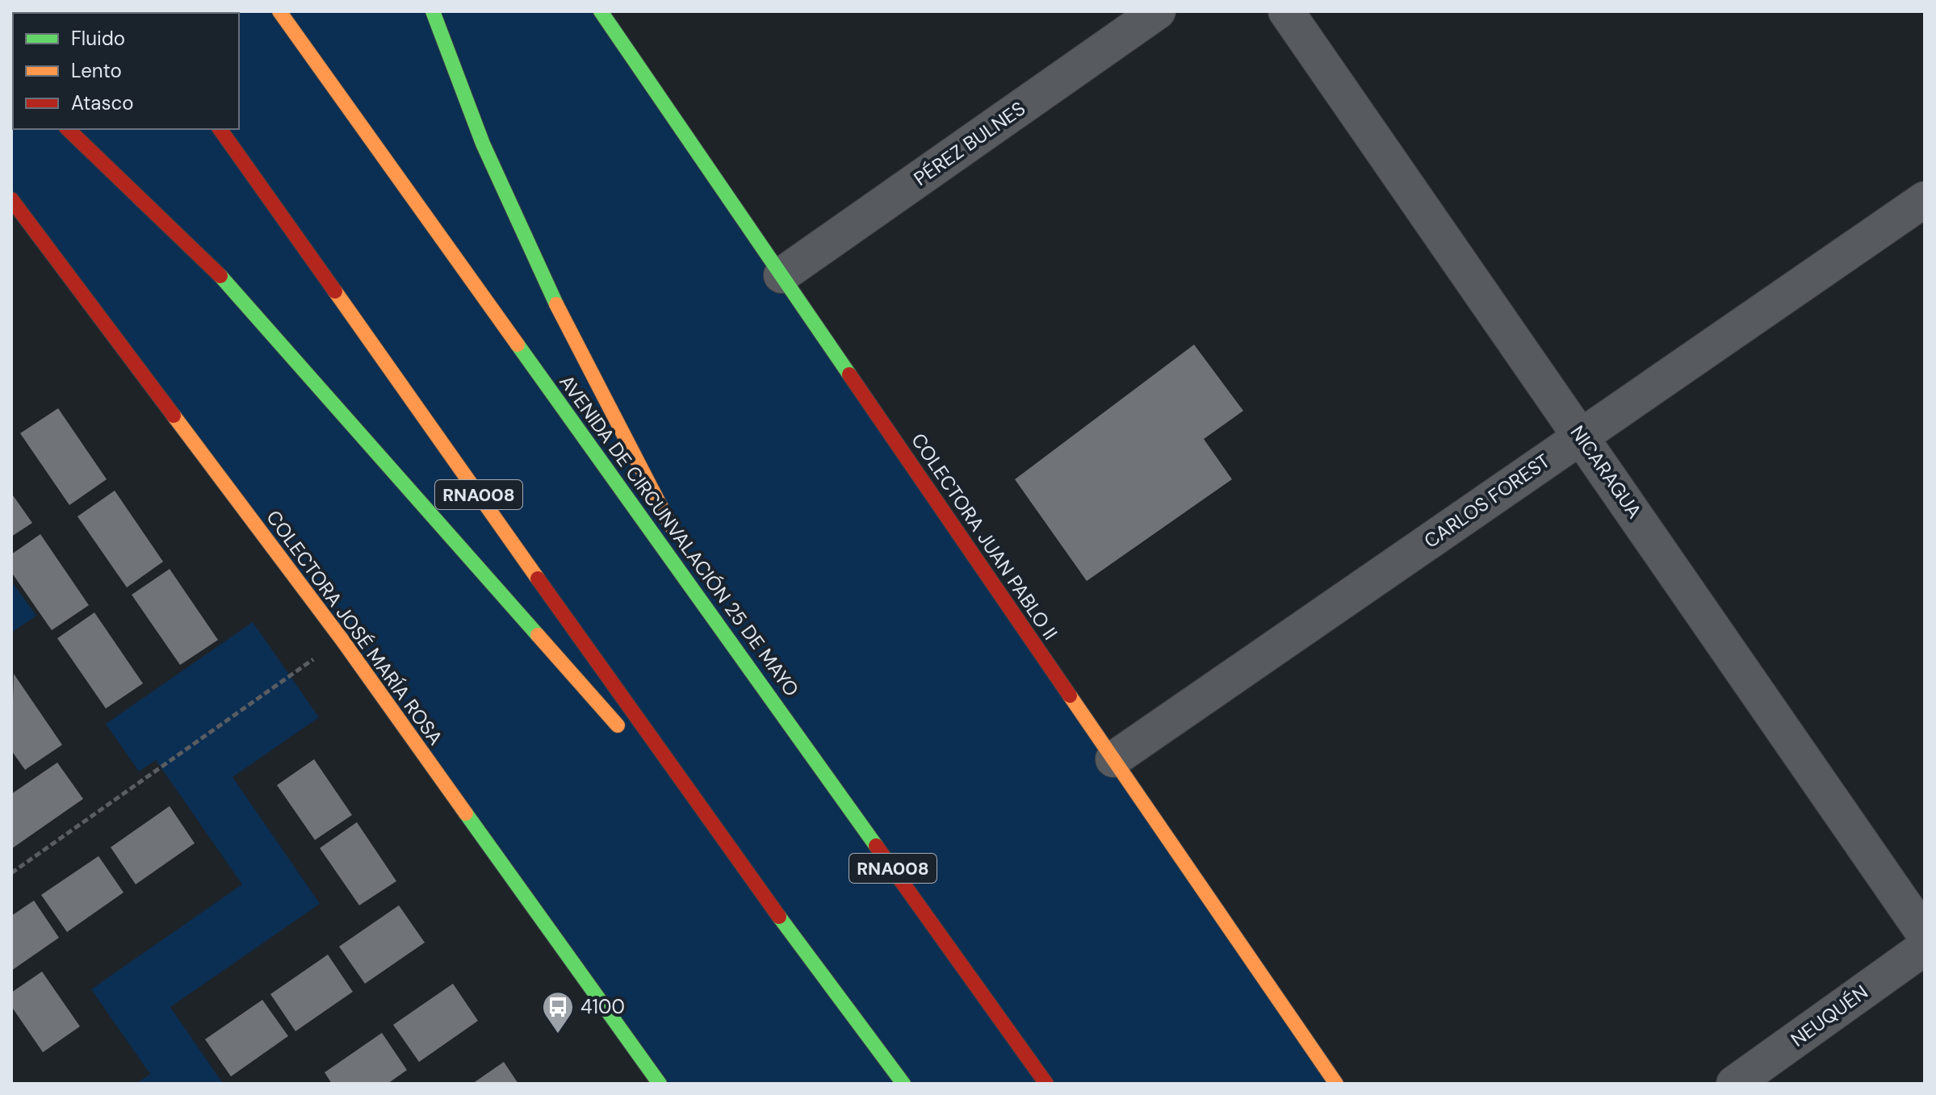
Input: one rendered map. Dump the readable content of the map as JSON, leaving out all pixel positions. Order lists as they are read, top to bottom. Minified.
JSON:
{"streets":{"main road":["RNA008","AVENIDA DE CIRCUNVALACIÓN 25 DE MAYO","COLECTORA JUAN PABLO II","COLECTORA JOSÉ MARÍA ROSA"],"street":["PÉREZ BULNES","NICARAGUA","CARLOS FOREST","NEUQUÉN"]},"crossings":[["PÉREZ BULNES","COLECTORA JUAN PABLO II"],["NICARAGUA","CARLOS FOREST"],["CARLOS FOREST","COLECTORA JUAN PABLO II"]],"places":{"bus stop":["4100"]},"legend":["Fluido","Lento","Atasco"]}
